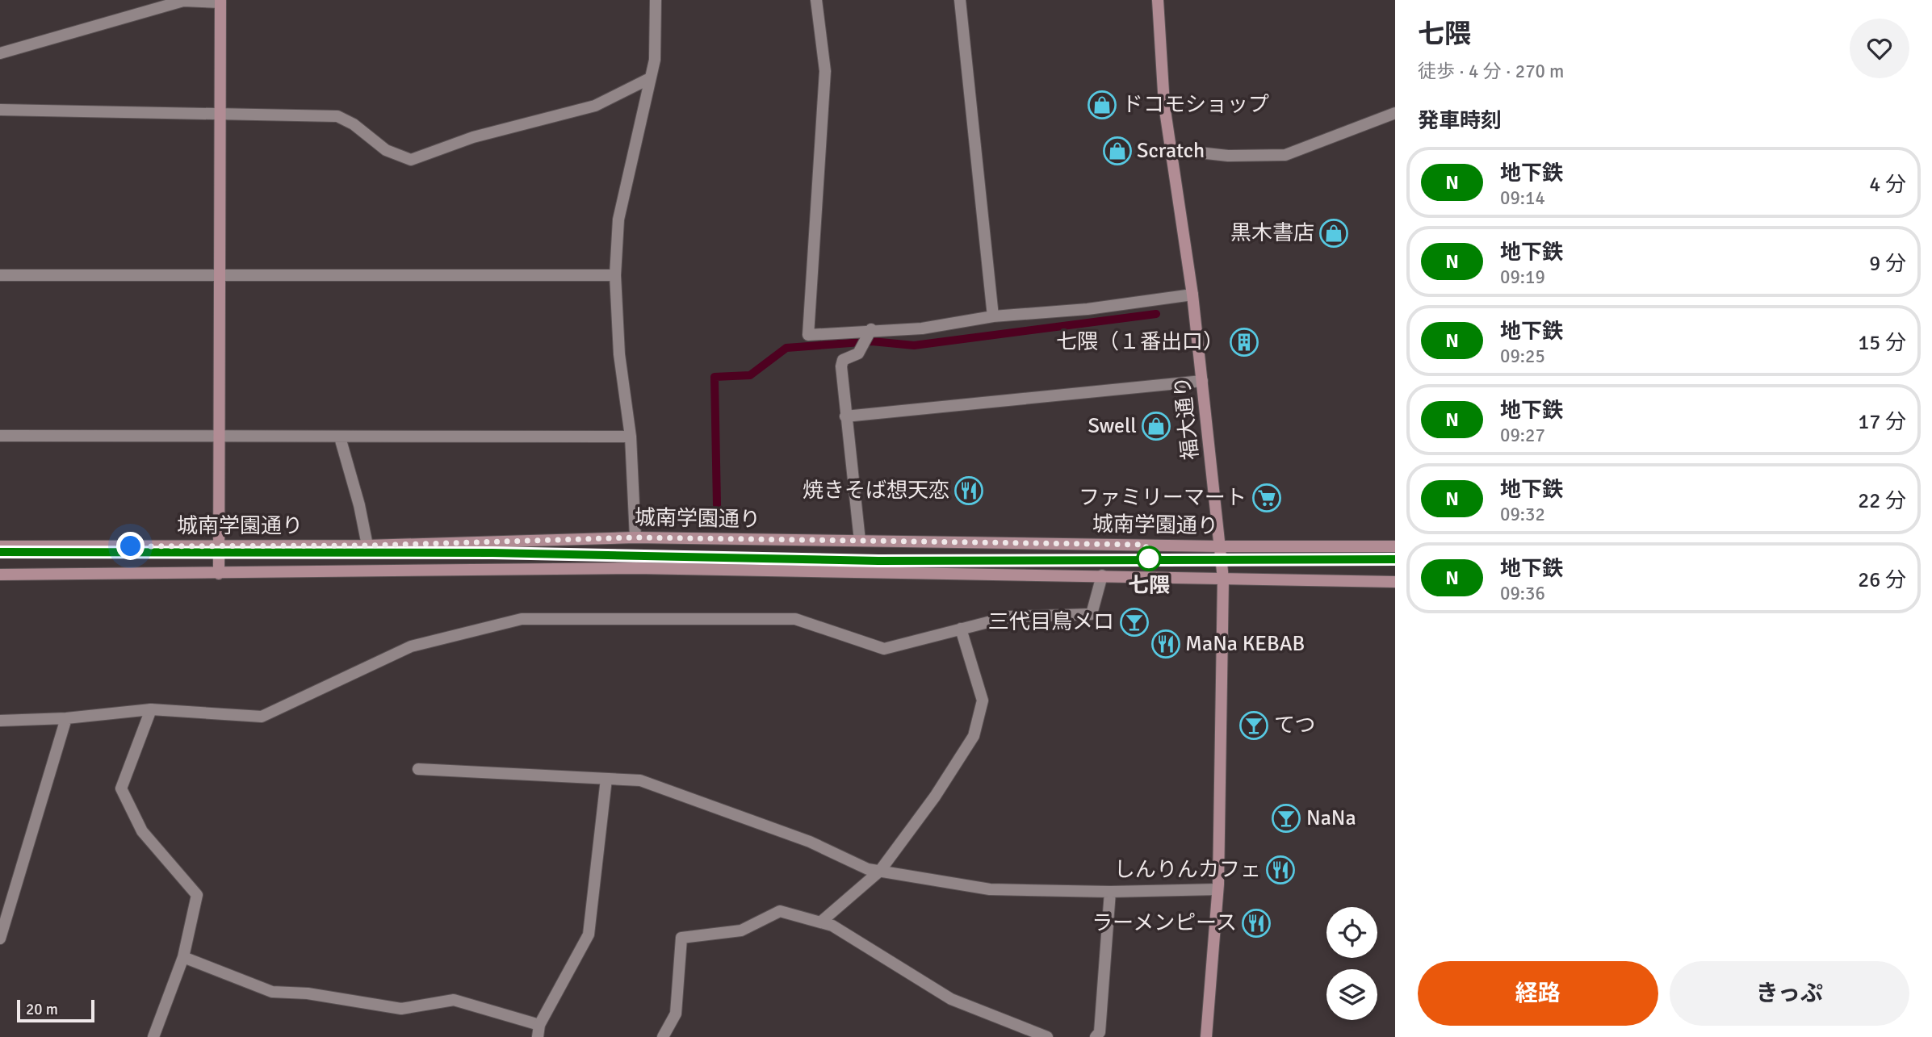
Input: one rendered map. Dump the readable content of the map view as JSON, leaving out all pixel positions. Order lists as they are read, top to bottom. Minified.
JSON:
{"streets":{"street":["福大通り","城南学園通り"]},"crossings":[["福大通り","城南学園通り"]],"places":{"shop":["ドコモショップ","Scratch","黒木書店","Swell"],"building":["七隈（１番出口）"],"restaurant":["焼きそば想天恋","MaNa KEBAB","しんりんカフェ","ラーメンピース"],"supermarket":["ファミリーマート"],"other":["七隈"],"bar":["三代目鳥メロ","てつ","NaNa"]},"lines":["metro line N"],"scale_bar":"20 m","page":{"heading":[["七隈","徒歩 · 4 分 · 270 m"],"発車時刻"],"list":[{"mark":"N","name":"地下鉄","note":"09:14","value":"4 分"},{"mark":"N","name":"地下鉄","note":"09:19","value":"9 分"},{"mark":"N","name":"地下鉄","note":"09:25","value":"15 分"},{"mark":"N","name":"地下鉄","note":"09:27","value":"17 分"},{"mark":"N","name":"地下鉄","note":"09:32","value":"22 分"},{"mark":"N","name":"地下鉄","note":"09:36","value":"26 分"}],"buttons":["経路","きっぷ"],"scale":"20 m"}}
